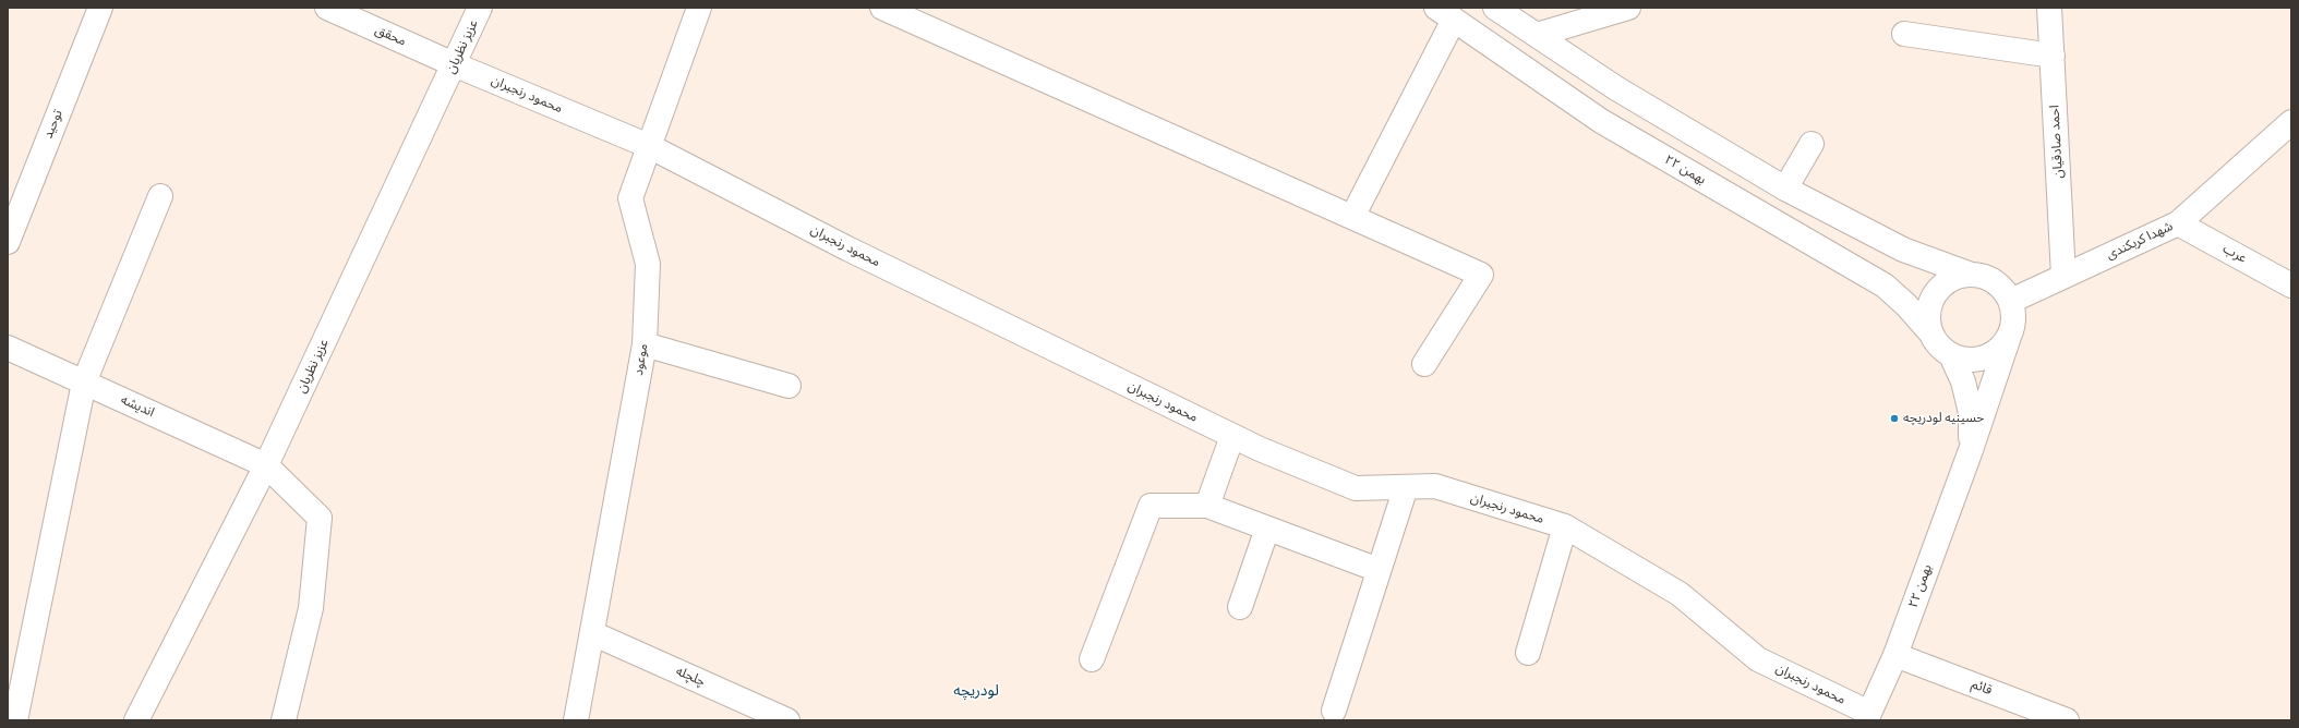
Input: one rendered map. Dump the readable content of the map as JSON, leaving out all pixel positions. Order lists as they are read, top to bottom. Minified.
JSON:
{"streets":{"street":["محقق","عزیز نظریان","محمود رنجبران","توحید","احمد صادقیان","۲۲ بهمن","شهدا کربکندی","عرب","موعود","اندیشه","چلچله","قائم"]},"crossings":[["محقق","عزیز نظریان"],["محقق","محمود رنجبران"],["عزیز نظریان","محمود رنجبران"],["عزیز نظریان","اندیشه"],["محمود رنجبران","۲۲ بهمن"],["محمود رنجبران","موعود"],["احمد صادقیان","شهدا کربکندی"],["۲۲ بهمن","شهدا کربکندی"],["۲۲ بهمن","قائم"],["شهدا کربکندی","عرب"],["موعود","چلچله"]],"districts":["لودریچه"],"places":["حسینیه لودریچه"]}
